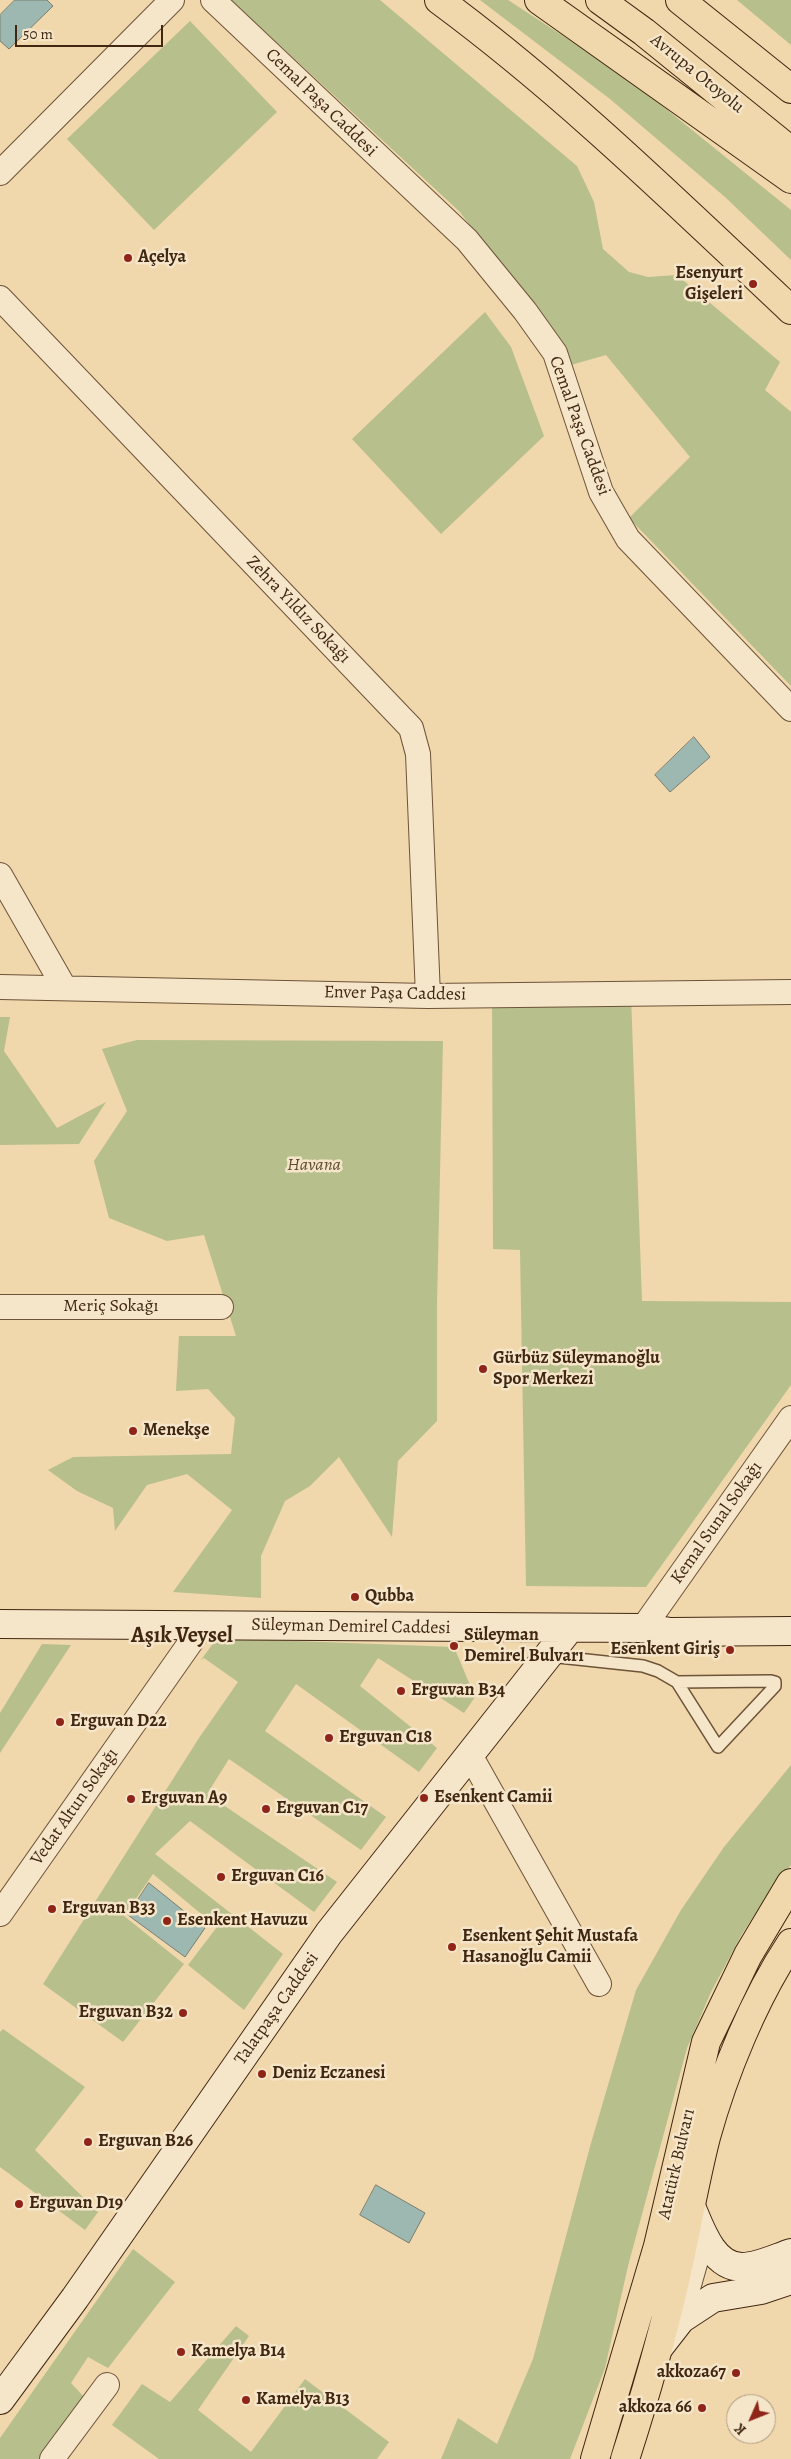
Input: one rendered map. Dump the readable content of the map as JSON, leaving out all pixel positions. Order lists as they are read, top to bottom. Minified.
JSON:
{"streets":{"main road":["Avrupa Otoyolu","Atatürk Bulvarı"],"street":["Cemal Paşa Caddesi","Zehra Yıldız Sokağı","Enver Paşa Caddesi","Meriç Sokağı","Kemal Sunal Sokağı","Süleyman Demirel Caddesi","Vedat Altun Sokağı","Talatpaşa Caddesi"]},"crossings":[["Zehra Yıldız Sokağı","Enver Paşa Caddesi"],["Kemal Sunal Sokağı","Süleyman Demirel Caddesi"],["Süleyman Demirel Caddesi","Vedat Altun Sokağı"],["Süleyman Demirel Caddesi","Talatpaşa Caddesi"]],"districts":["Aşık Veysel"],"parks":["Havana"],"places":["Açelya","Esenyurt Gişeleri","Gürbüz Süleymanoğlu Spor Merkezi","Menekşe","Qubba","Süleyman Demirel Bulvarı","Esenkent Giriş","Erguvan B34","Erguvan D22","Erguvan C18","Esenkent Camii","Erguvan A9","Erguvan C17","Erguvan C16","Erguvan B33","Esenkent Havuzu","Esenkent Şehit Mustafa Hasanoğlu Camii","Erguvan B32","Deniz Eczanesi","Erguvan B26","Erguvan D19","Kamelya B14","akkoza67","Kamelya B13","akkoza 66"],"scale_bar":"50 m","north":"bottom left"}
